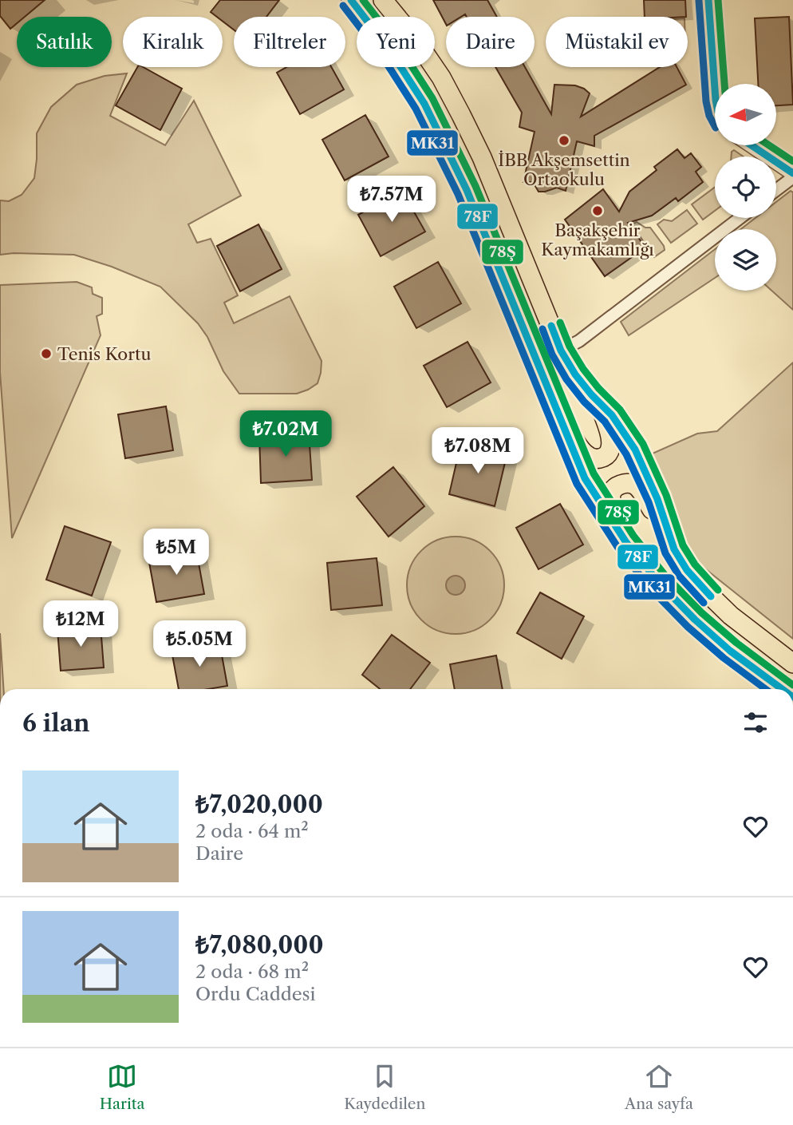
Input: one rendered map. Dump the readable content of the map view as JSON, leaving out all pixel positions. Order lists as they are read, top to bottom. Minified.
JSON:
{"places":["İBB Akşemsettin Ortaokulu","Başakşehir Kaymakamlığı","Tenis Kortu"],"lines":["transit line 78F","transit line 78Ş","transit line MK31"],"north":"left","page":{"chip":["Satılık","Kiralık","Filtreler","Yeni","Daire","Müstakil ev"],"price":["₺7.57M","₺7.02M","₺7.08M","₺5M","₺12M","₺5.05M"],"heading":"6 ilan","list":[{"name":"₺7,020,000","note":"2 oda · 64 m² · Daire"},{"name":"₺7,080,000","note":"2 oda · 68 m² · Ordu Caddesi"}],"tabs":["Harita","Kaydedilen","Ana sayfa"]}}
